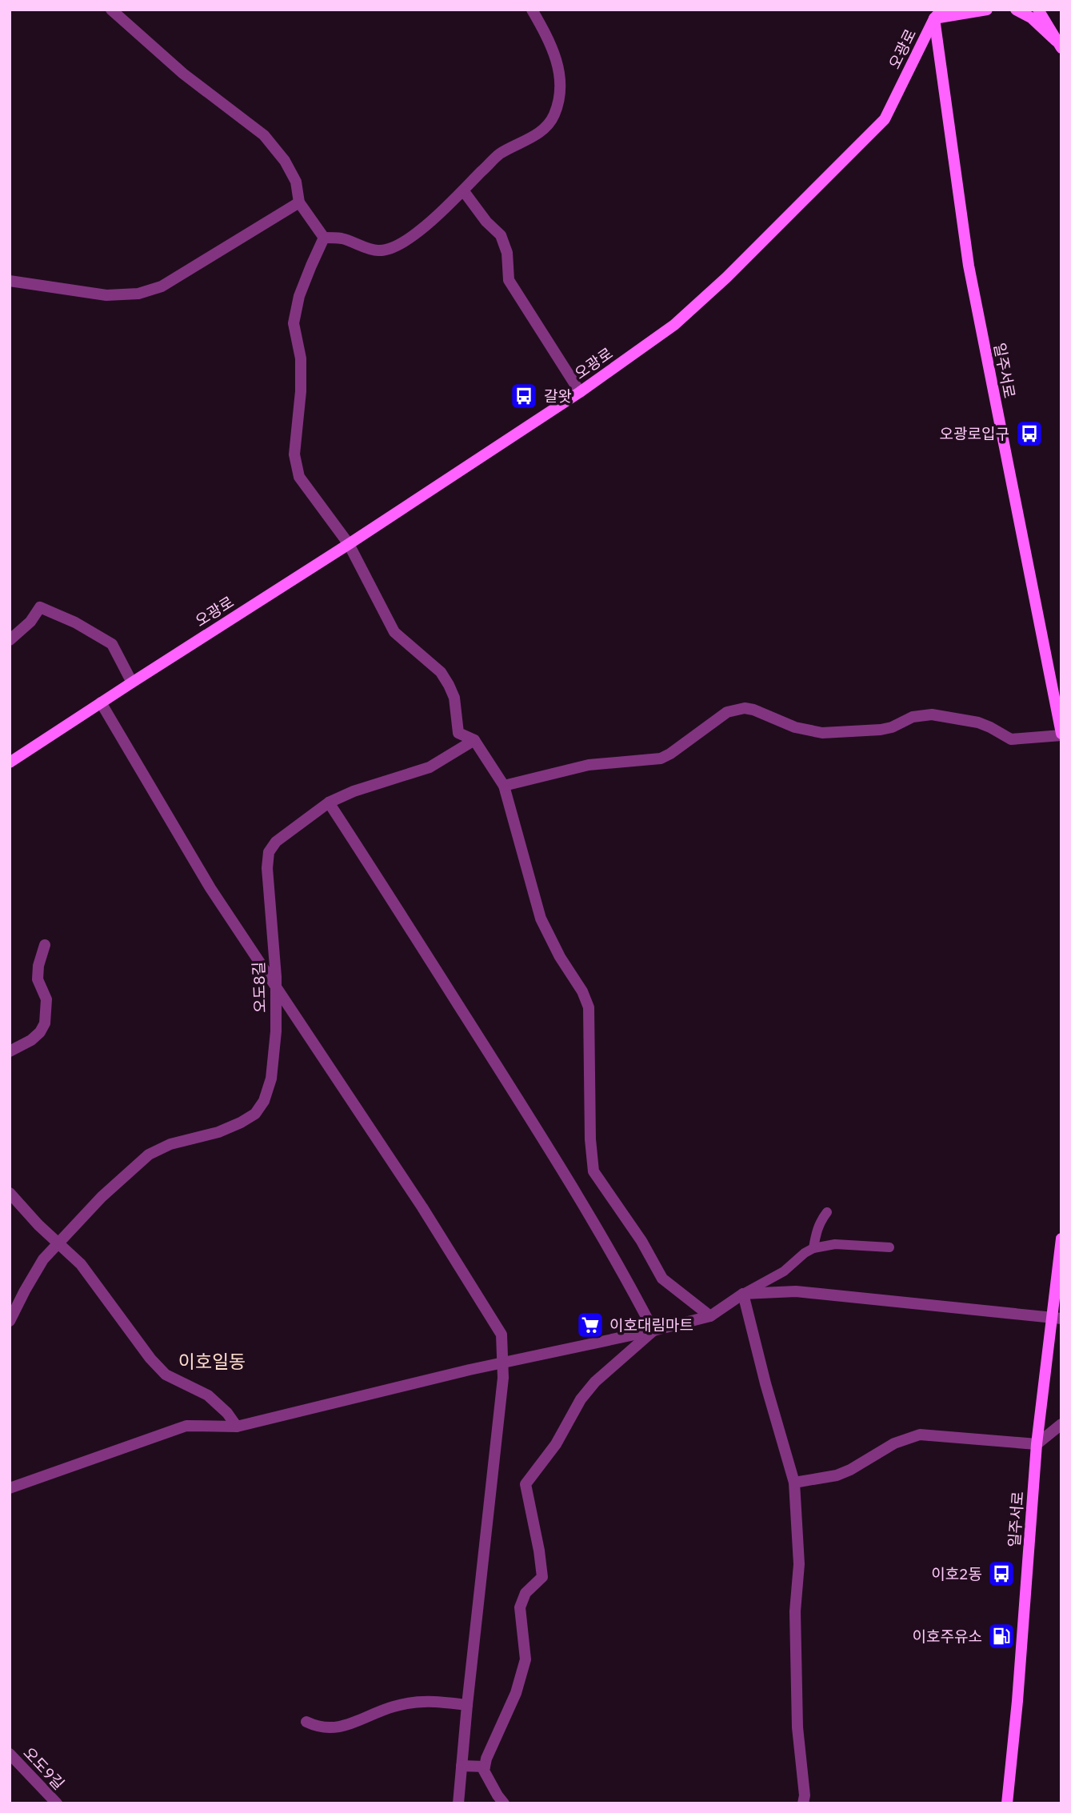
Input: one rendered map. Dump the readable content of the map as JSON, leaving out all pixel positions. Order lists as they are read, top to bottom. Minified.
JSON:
{"streets":{"main road":["오광로","일주서로"],"street":["오도8길","오도9길"]},"crossings":[["오광로","일주서로"]],"districts":["이호일동"],"places":{"bus stop":["갈왓","오광로입구","이호2동"],"supermarket":["이호대림마트"],"fuel station":["이호주유소"]}}
